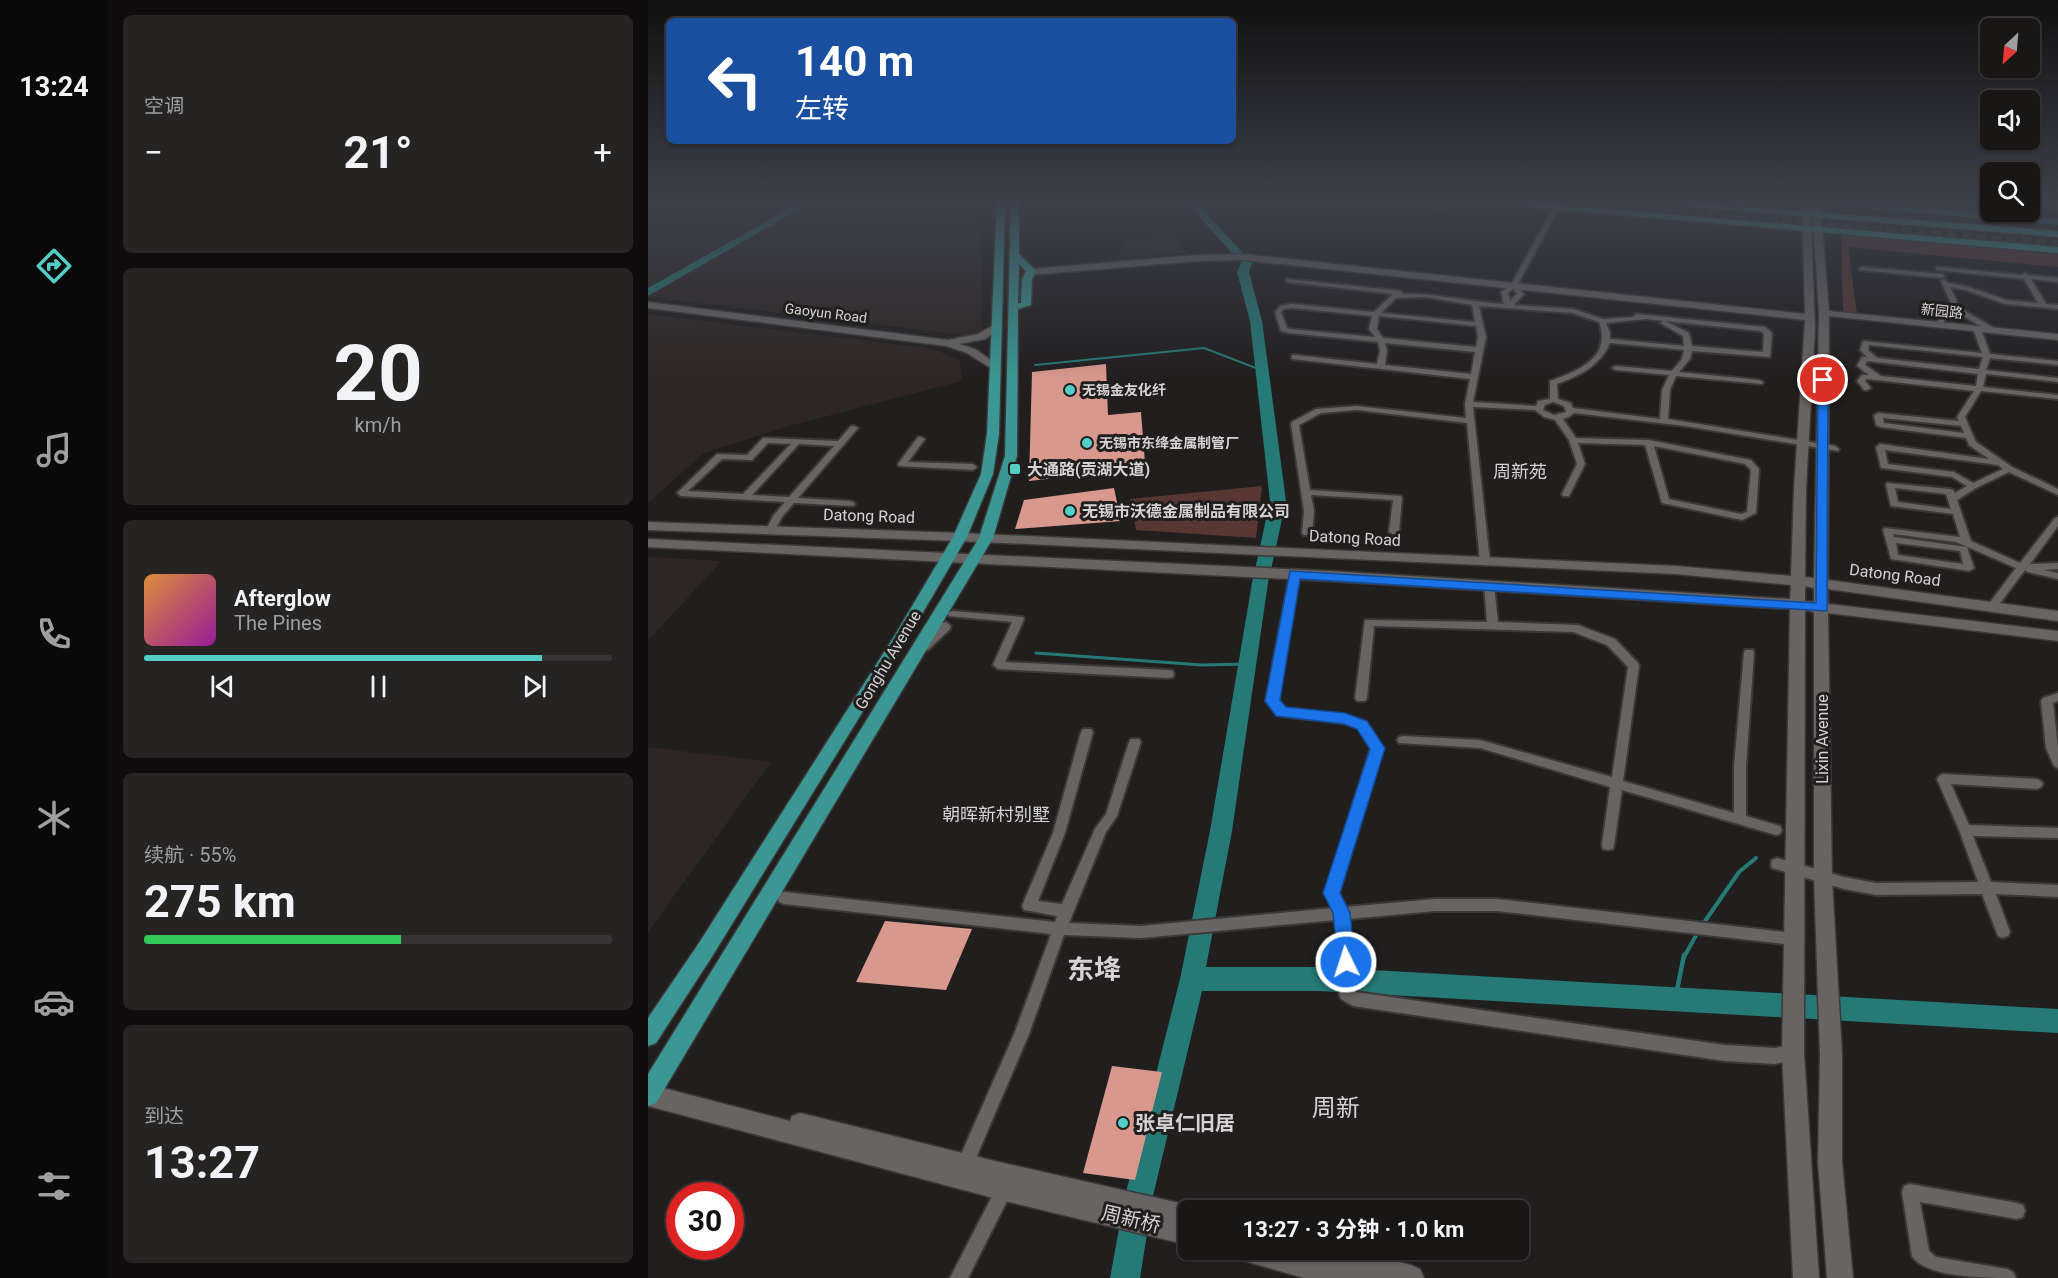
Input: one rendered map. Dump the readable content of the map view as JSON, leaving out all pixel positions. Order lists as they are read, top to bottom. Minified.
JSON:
{"streets":{"main road":["Gonghu Avenue"],"street":["新园路","Gaoyun Road","Datong Road","Lixin Avenue","周新桥"]},"crossings":[["新园路","Lixin Avenue"],["Gaoyun Road","Gonghu Avenue"],["Datong Road","Gonghu Avenue"],["Datong Road","Lixin Avenue"]],"districts":["周新苑","朝晖新村别墅","东鿍","周新"],"places":{"other":["无锡金友化纤","无锡市东绛金属制管厂","无锡市沃德金属制品有限公司","张卓仁旧居"],"transit":["大通路(贡湖大道)"]},"north":"bottom left","page":{"tabs":"13:24","tile":["空调",["20","km/h"],["续航 · 55%","275 km"],["到达","13:27"]],"turn":["140 m","左转"],"heat":["−","21°","+"],"song":["Afterglow","The Pines"],"limit":"30","trip":"13:27 · 3 分钟 · 1.0 km"}}
